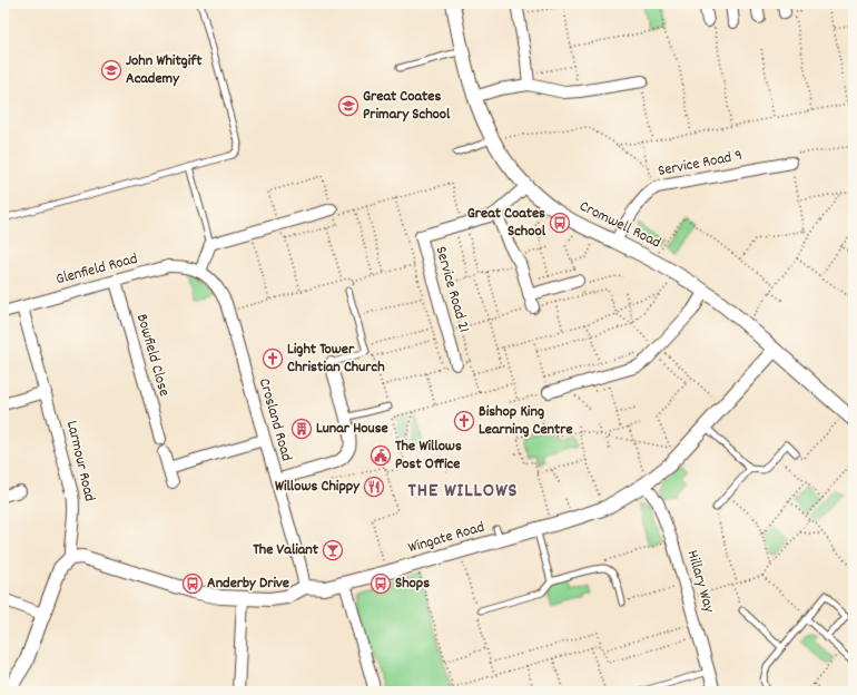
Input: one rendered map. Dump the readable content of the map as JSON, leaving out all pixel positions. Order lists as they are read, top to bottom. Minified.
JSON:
{"streets":{"street":["Service Road 9","Cromwell Road","Glenfield Road","Service Road 21","Bowfield Close","Crosland Road","Larmour Road","Wingate Road","Hillary Way"]},"crossings":[["Service Road 9","Cromwell Road"],["Cromwell Road","Service Road 21"],["Cromwell Road","Wingate Road"],["Glenfield Road","Bowfield Close"],["Glenfield Road","Crosland Road"],["Glenfield Road","Larmour Road"],["Crosland Road","Wingate Road"],["Larmour Road","Wingate Road"],["Wingate Road","Hillary Way"]],"districts":["THE WILLOWS"],"places":{"school or university":["John Whitgift Academy","Great Coates Primary School"],"bus stop":["Great Coates School","Anderby Drive","Shops"],"church":["Light Tower Christian Church","Bishop King Learning Centre"],"building":["Lunar House"],"public building":["The Willows Post Office"],"restaurant":["Willows Chippy"],"bar":["The Valiant"]}}
